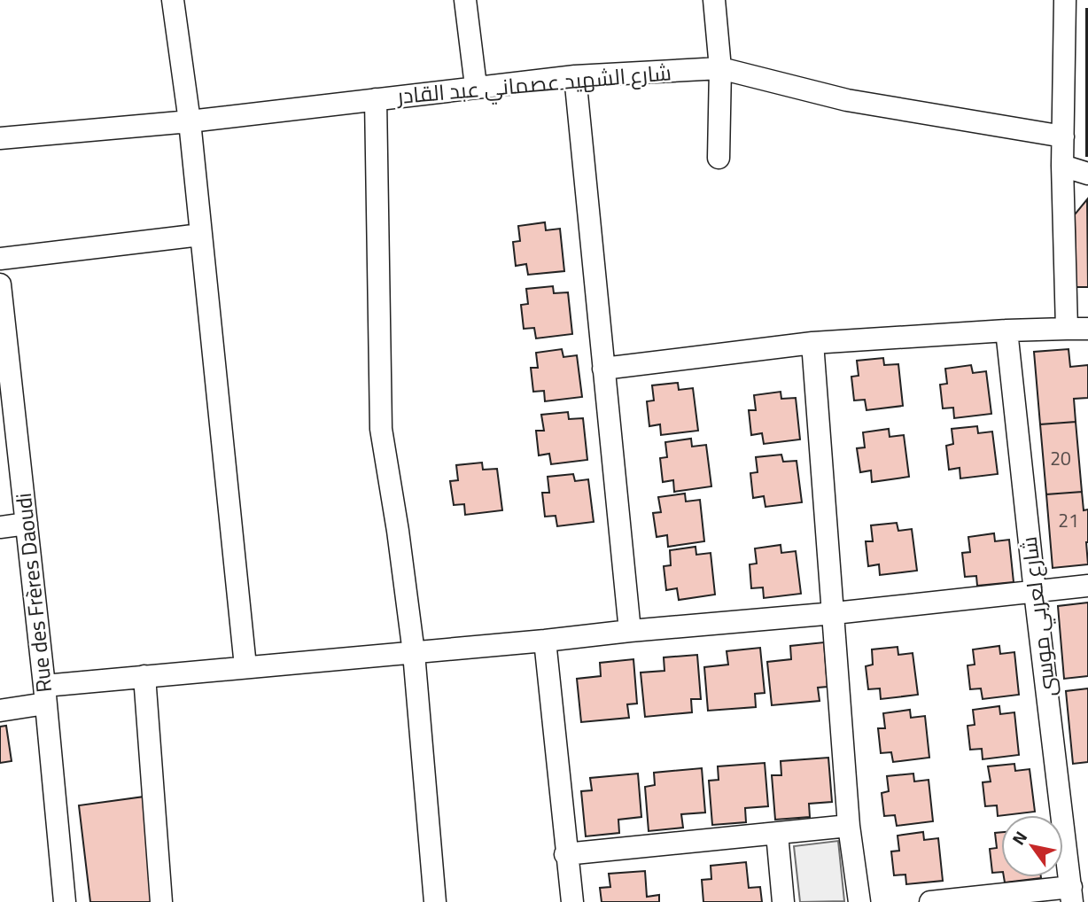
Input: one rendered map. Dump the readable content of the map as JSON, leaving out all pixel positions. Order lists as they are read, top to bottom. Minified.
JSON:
{"streets":{"street":["شارع الشهيد عصماني عبد القادر","Rue des Frères Daoudi","شارع لعربي موسى"]},"house_numbers":["20","21"],"north":"top left"}
